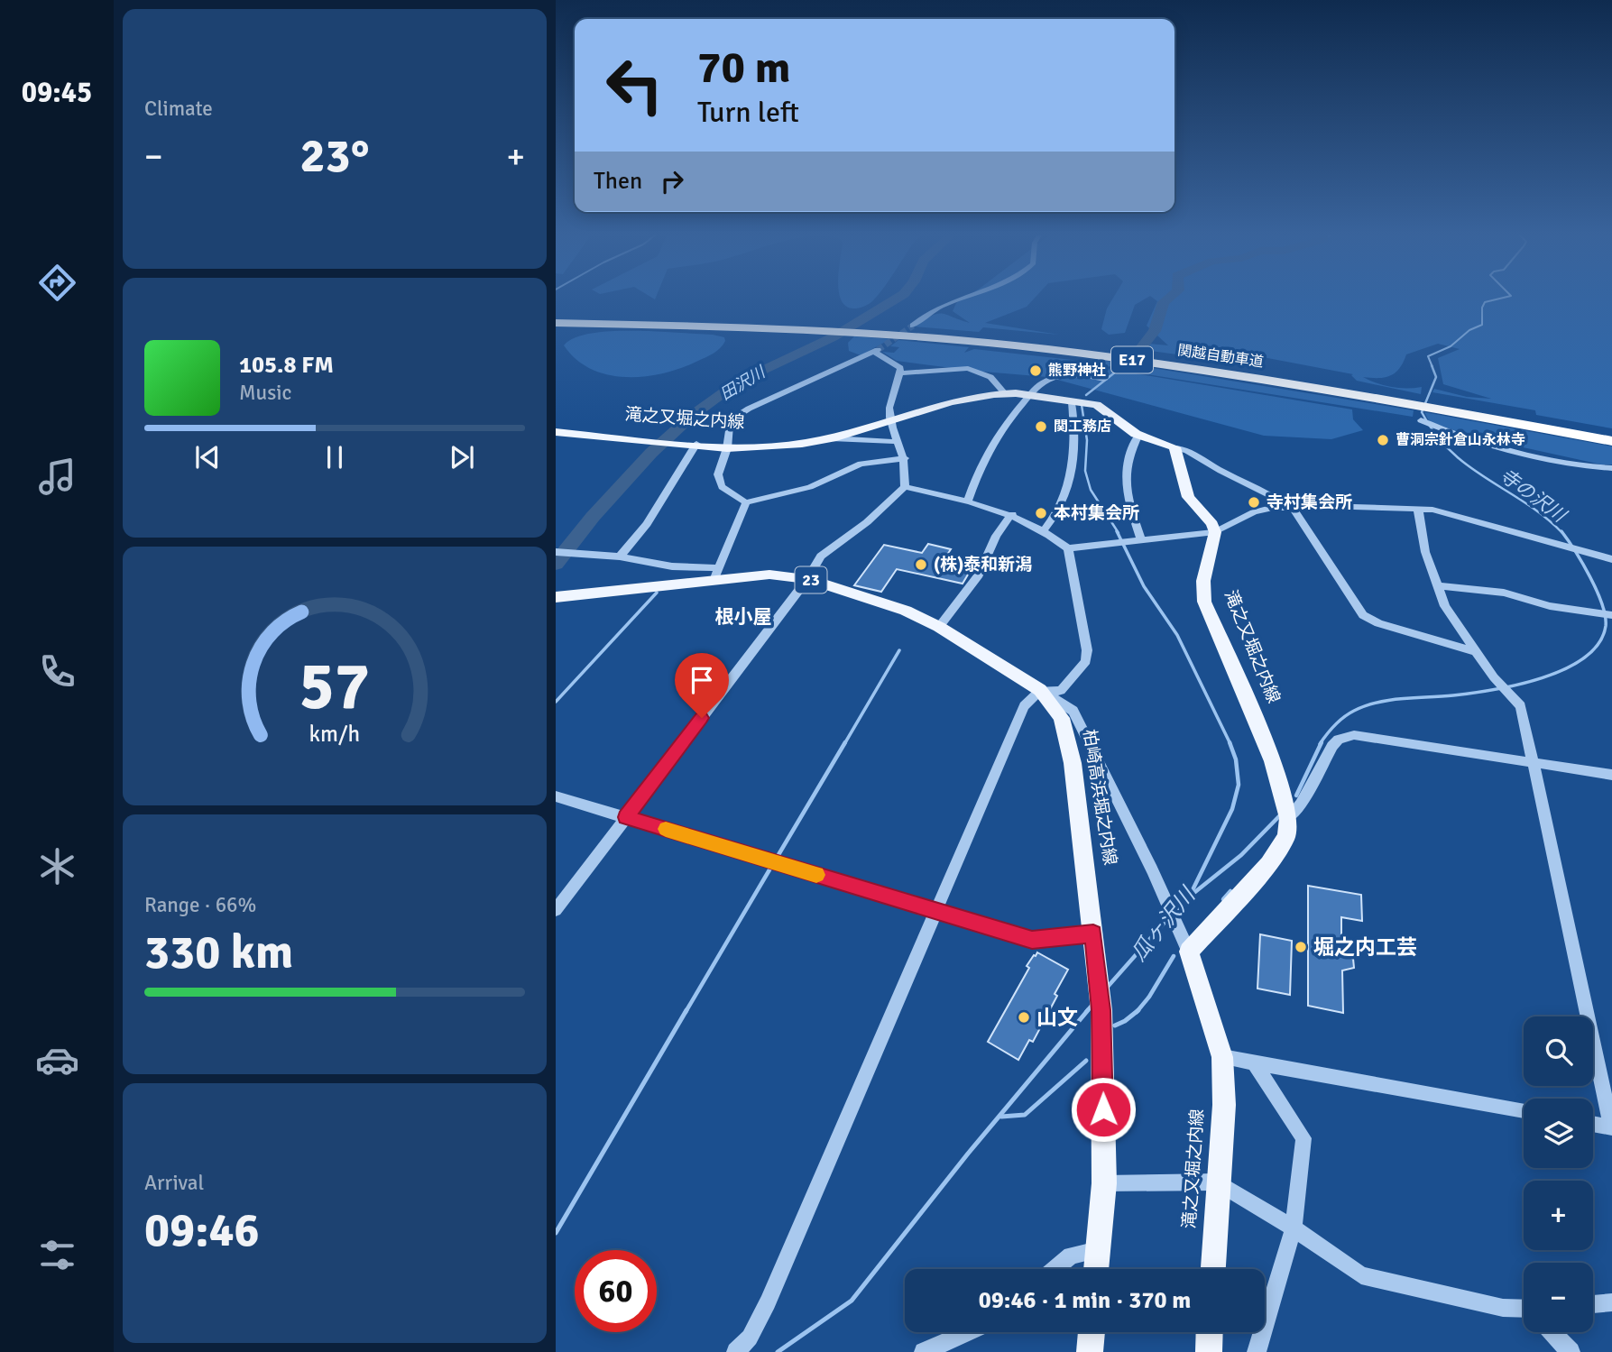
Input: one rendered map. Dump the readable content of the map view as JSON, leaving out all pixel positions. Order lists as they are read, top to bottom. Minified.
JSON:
{"streets":{"highway":["関越自動車道","E17"],"main road":["滝之又堀之内線","23","柏崎高浜堀之内線"]},"districts":["根小屋"],"water":["田沢川","寺の沢川","瓜ヶ沢川"],"places":["熊野神社","関工務店","曹洞宗針倉山永林寺","寺村集会所","本村集会所","(株)泰和新潟","堀之内工芸","山文"],"page":{"tabs":"09:45","tile":["Climate",["Range · 66%","330 km"],["Arrival","09:46"]],"turn":["70 m","Turn left"],"heat":["−","23°","+"],"then":"Then","song":["105.8 FM","Music"],"map_buttons":["+","−"],"limit":"60","trip":"09:46 · 1 min · 370 m","gauge":["57","km/h"]}}
